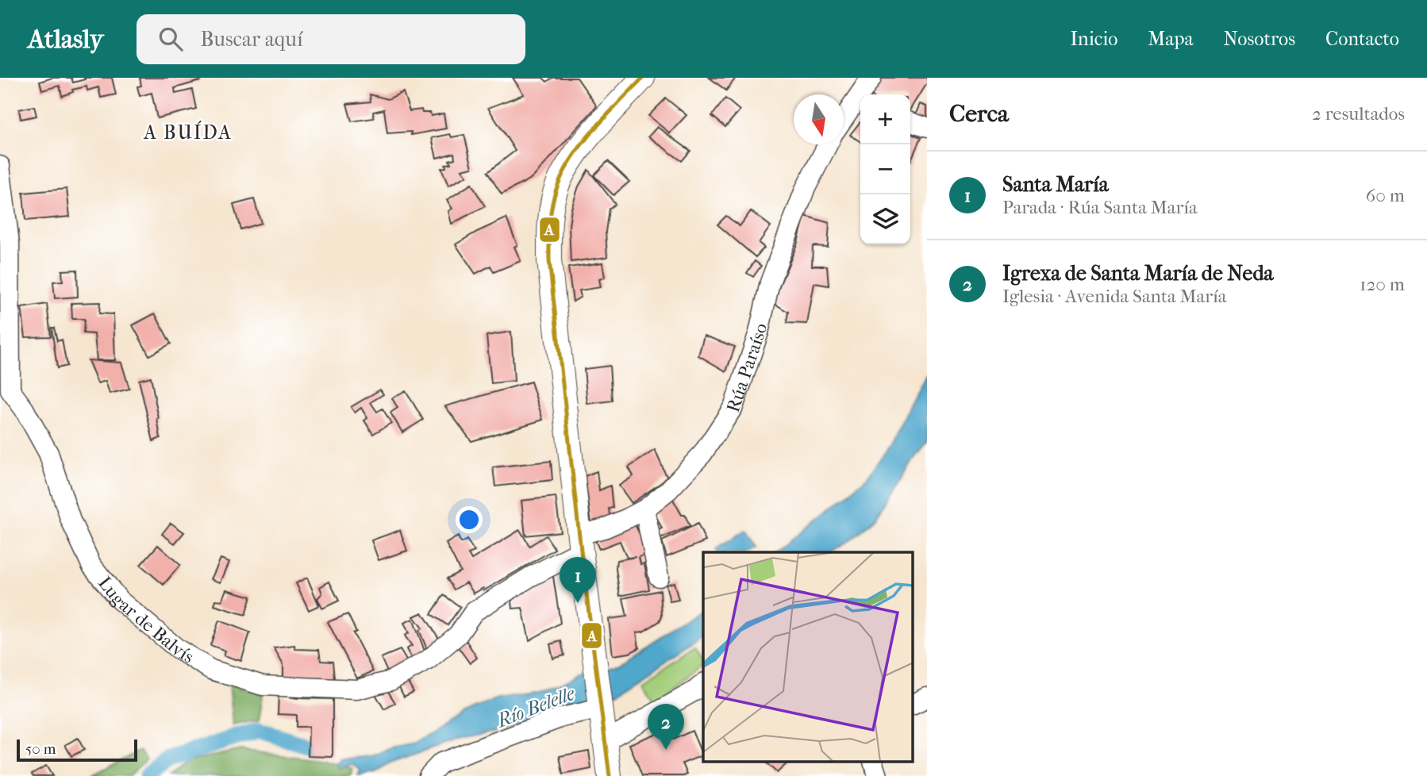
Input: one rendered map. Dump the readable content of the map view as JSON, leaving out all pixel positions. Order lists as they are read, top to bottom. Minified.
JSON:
{"streets":{"street":["Rúa Paraíso","Lugar de Balvís"]},"crossings":[["Rúa Paraíso","Lugar de Balvís"]],"districts":["A BUÍDA"],"water":["Río Belelle"],"lines":["transit line A"],"scale_bar":"50 m","north":"bottom","page":{"header":"Atlasly","search":"Buscar aquí","nav":["Inicio","Mapa","Nosotros","Contacto"],"heading":["Cerca","2 resultados"],"map_buttons":["+","−"],"list":[{"mark":"1","name":"Santa María","note":"Parada · Rúa Santa María","value":"60 m"},{"mark":"2","name":"Igrexa de Santa María de Neda","note":"Iglesia · Avenida Santa María","value":"120 m"}],"pins":["1","2"],"scale":"50 m"}}
